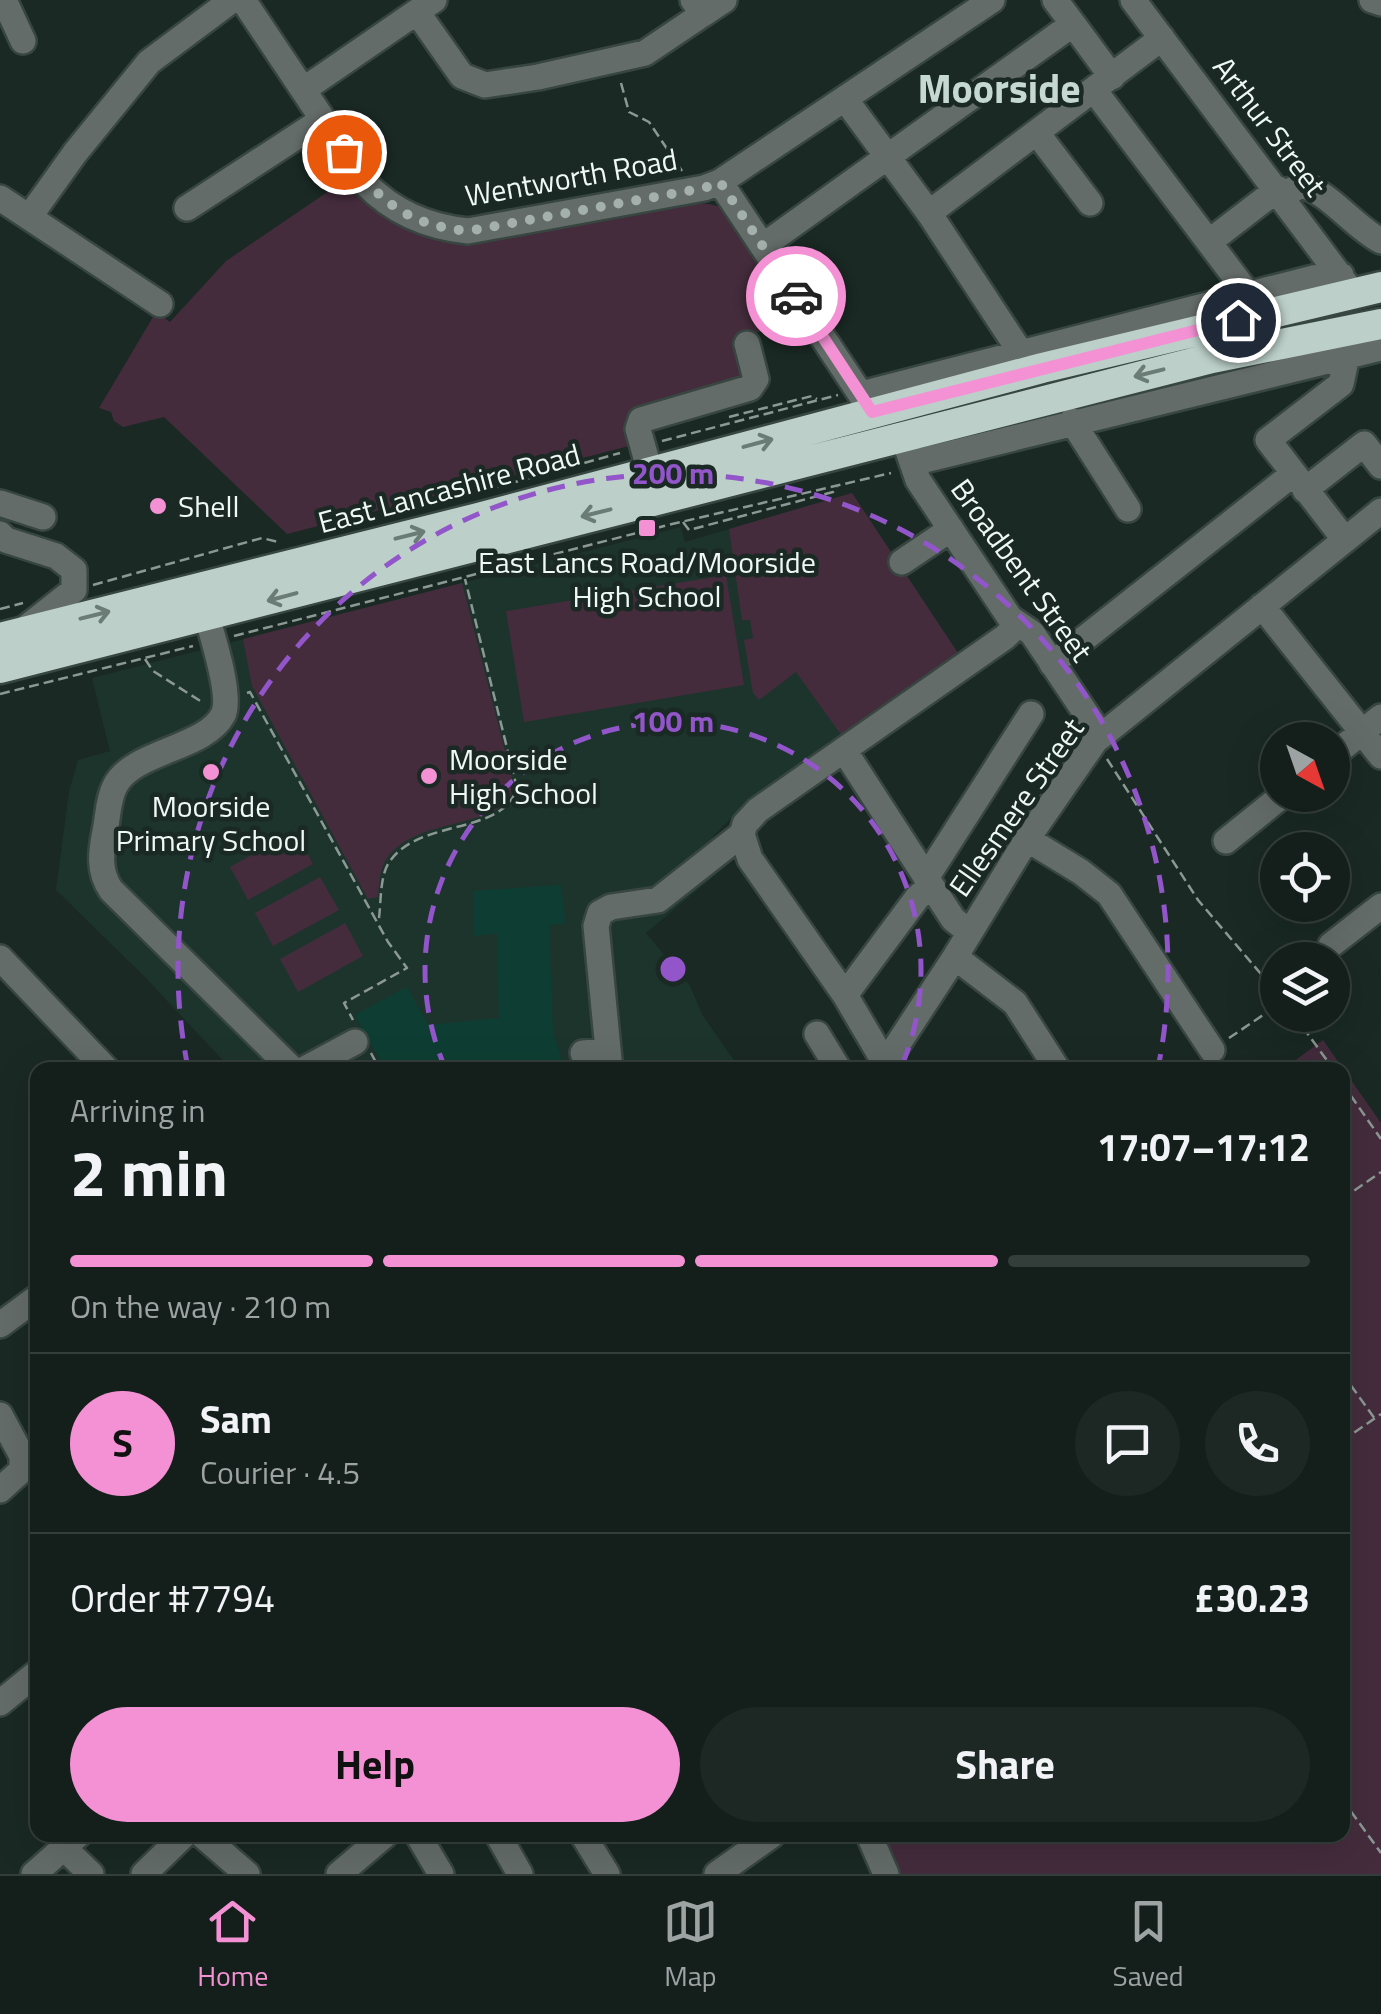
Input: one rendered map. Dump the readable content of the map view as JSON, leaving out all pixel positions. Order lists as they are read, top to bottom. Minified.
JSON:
{"streets":{"highway":["East Lancashire Road"],"street":["Arthur Street","Wentworth Road","Broadbent Street","Ellesmere Street"]},"crossings":[["Arthur Street","East Lancashire Road"],["East Lancashire Road","Broadbent Street"],["Broadbent Street","Ellesmere Street"]],"districts":["Moorside"],"places":{"other":["Shell","Moorside Primary School","Moorside High School"],"transit":["East Lancs Road/Moorside High School"]},"north":"bottom right","page":{"heading":["2 min","Arriving in","17:07–17:12"],"panel":["Sam","Courier · 4.5","Order #7794","£30.23"],"bar":"On the way · 210 m","round":"S","buttons":["Help","Share"],"tabs":["Home","Map","Saved"]},"rings":["200 m","100 m"]}
